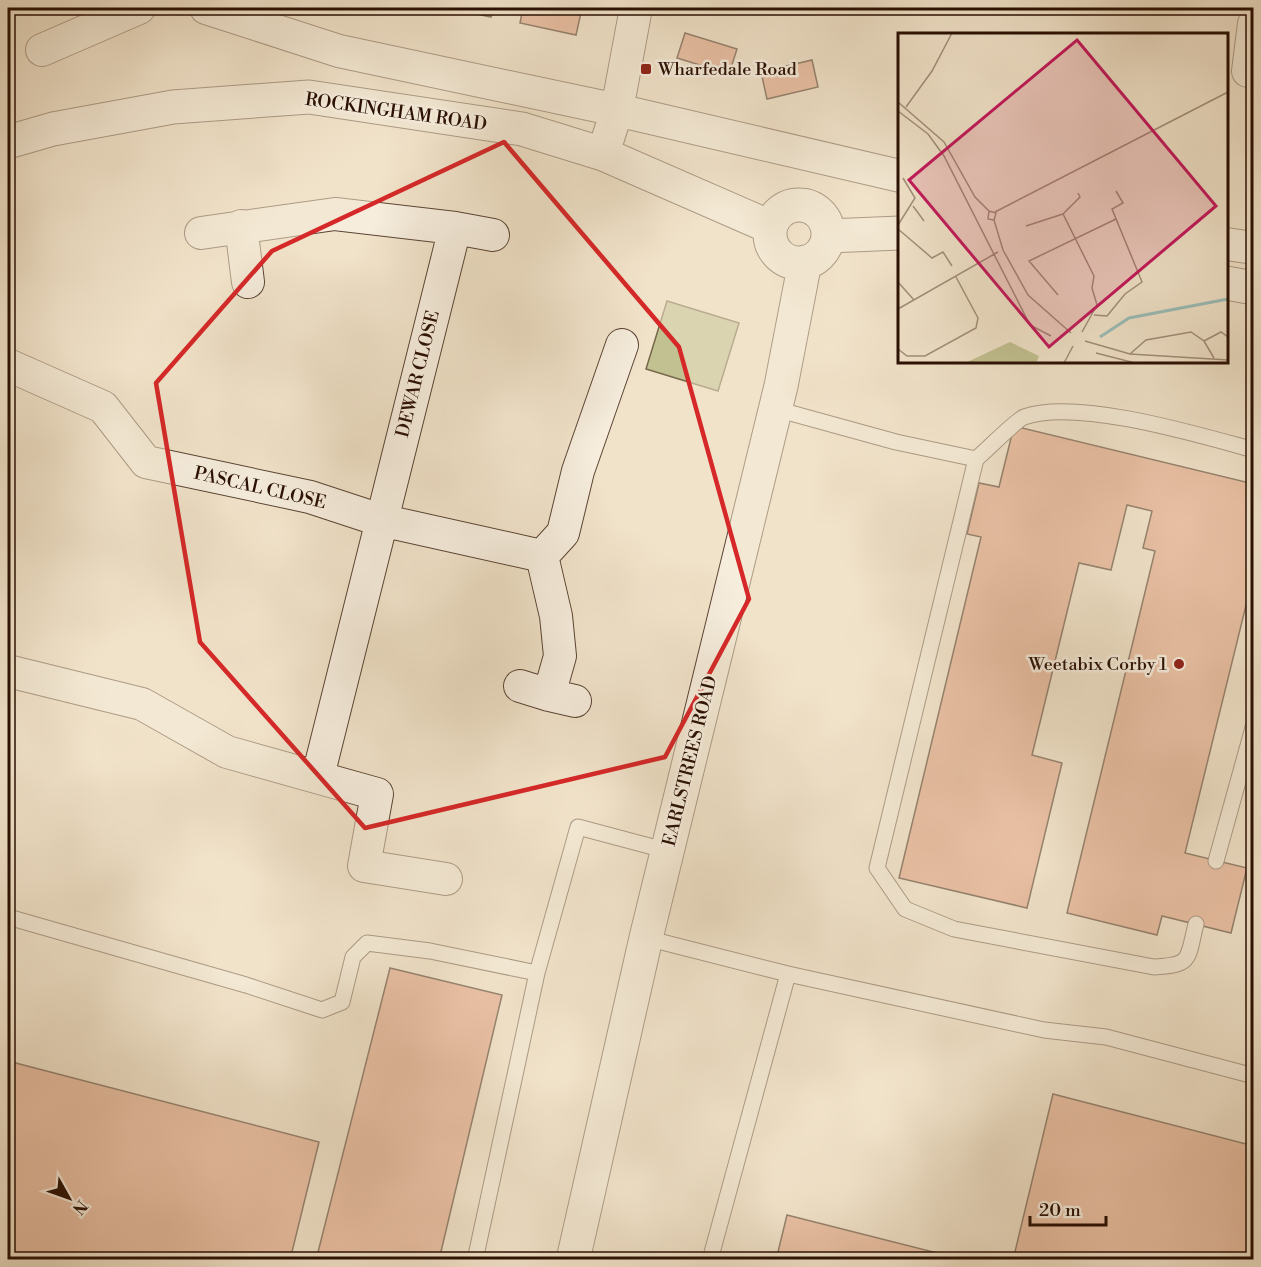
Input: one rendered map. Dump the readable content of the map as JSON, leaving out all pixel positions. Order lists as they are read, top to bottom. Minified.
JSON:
{"streets":{"street":["ROCKINGHAM ROAD","DEWAR CLOSE","PASCAL CLOSE","EARLSTREES ROAD"]},"crossings":[["ROCKINGHAM ROAD","EARLSTREES ROAD"],["DEWAR CLOSE","PASCAL CLOSE"]],"places":{"transit":["Wharfedale Road"],"other":["Weetabix Corby 1"]},"scale_bar":"20 m","north":"bottom right"}
